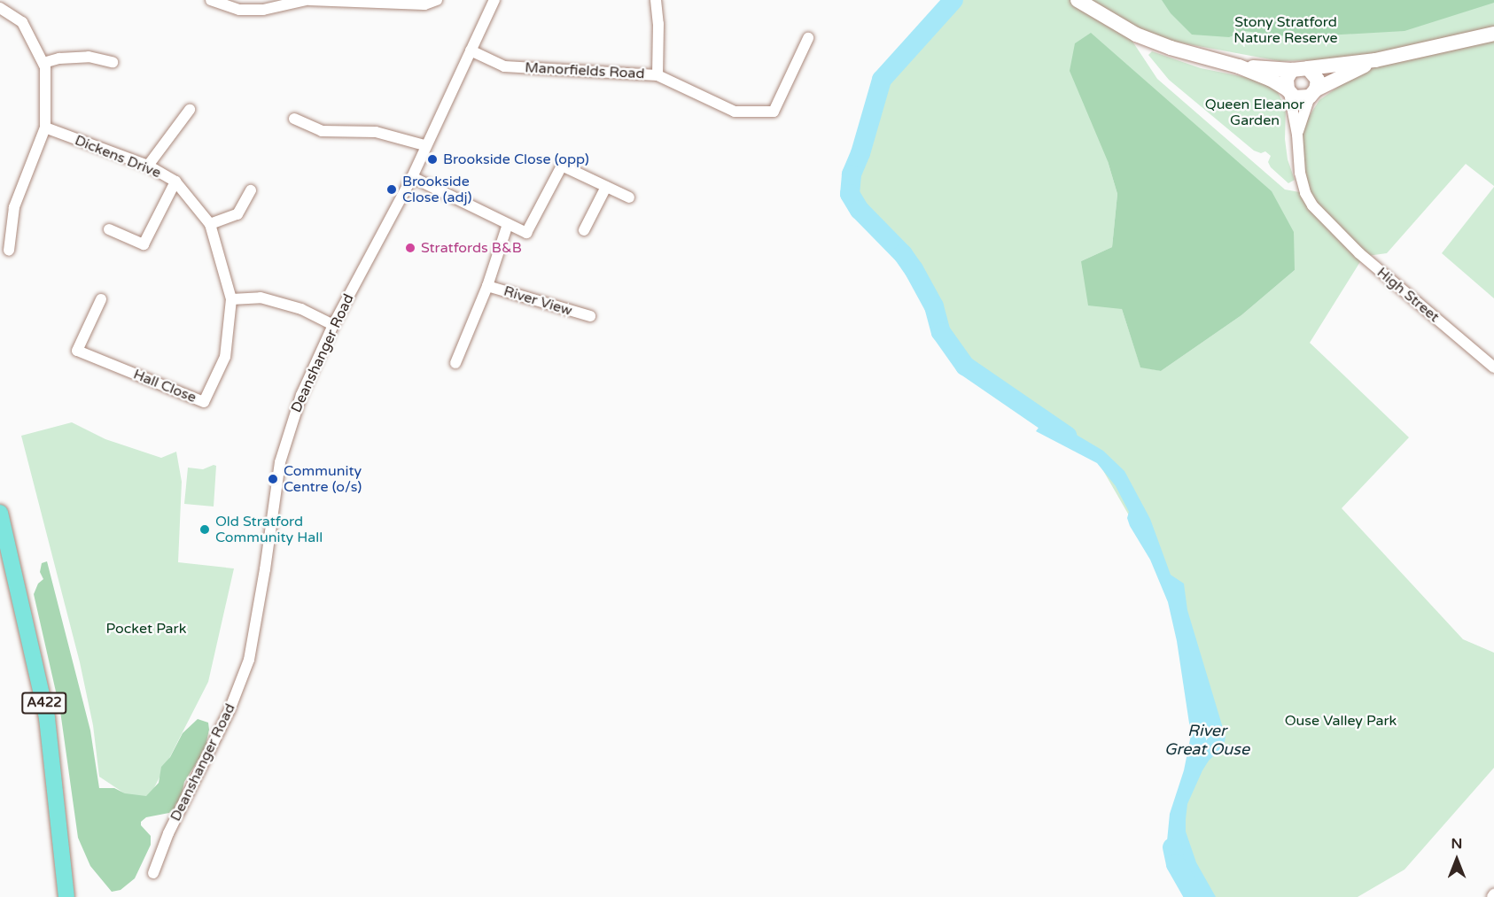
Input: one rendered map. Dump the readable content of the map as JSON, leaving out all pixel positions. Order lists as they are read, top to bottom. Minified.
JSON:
{"streets":{"main road":["A422"],"street":["Manorfields Road","Dickens Drive","High Street","River View","Deanshanger Road","Hall Close"]},"crossings":[["Manorfields Road","Deanshanger Road"],["Dickens Drive","Hall Close"]],"water":["River Great Ouse"],"parks":["Stony Stratford Nature Reserve","Queen Eleanor Garden","Pocket Park","Ouse Valley Park"],"places":["Brookside Close (opp)","Brookside Close (adj)","Stratfords B&B","Community Centre (o/s)","Old Stratford Community Hall"],"north":"top"}
